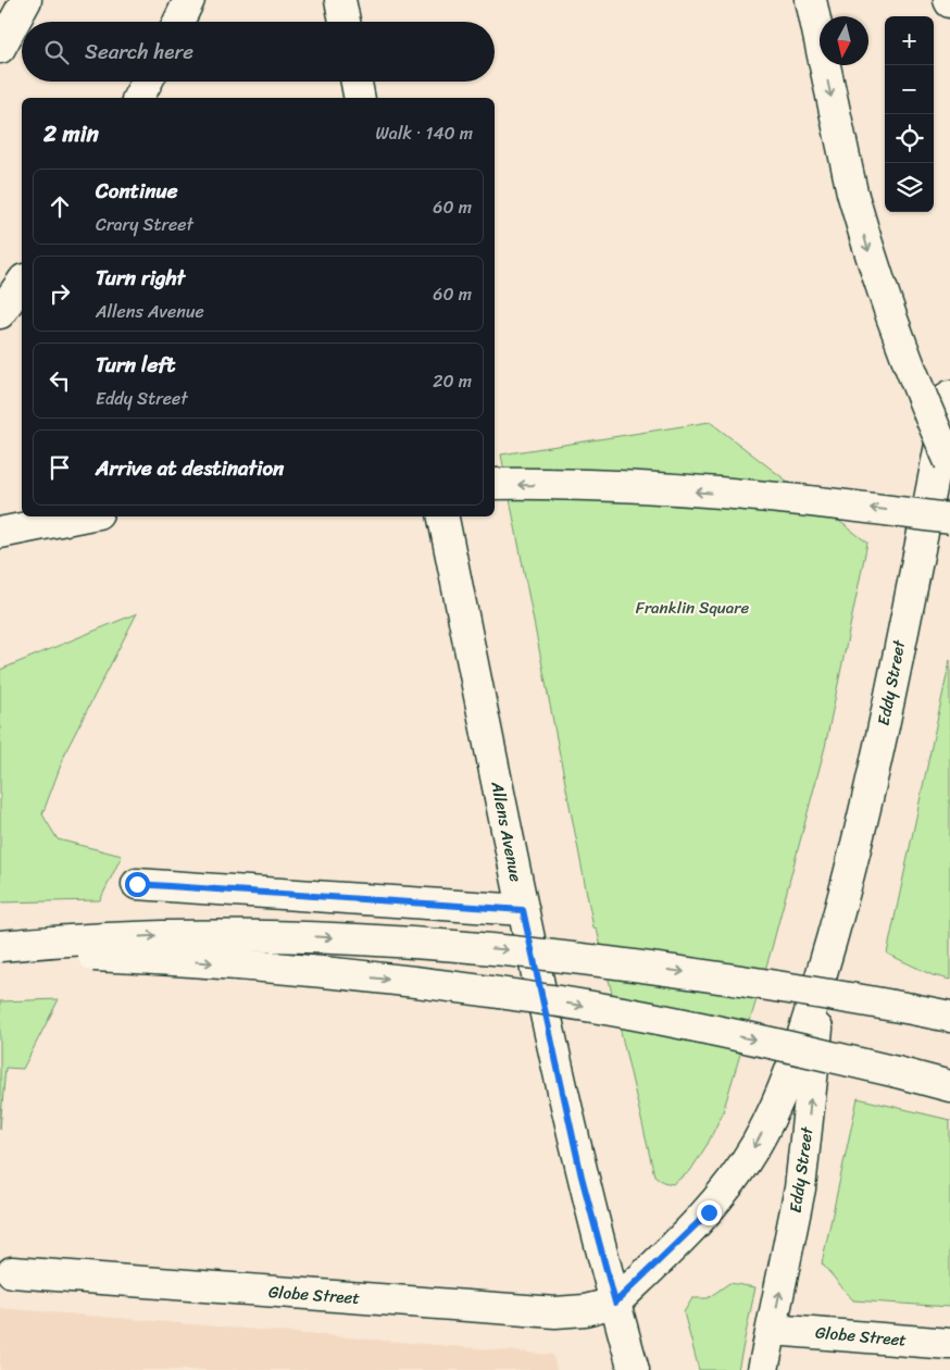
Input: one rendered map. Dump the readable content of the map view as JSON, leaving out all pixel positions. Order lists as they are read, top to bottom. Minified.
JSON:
{"streets":{"main road":["Eddy Street","Allens Avenue","Globe Street"]},"crossings":[["Eddy Street","Allens Avenue"],["Eddy Street","Globe Street"],["Allens Avenue","Globe Street"]],"parks":["Franklin Square"],"north":"bottom","page":{"map_buttons":["+","−"],"search":"Search here","heading":["2 min","Walk · 140 m"],"list":[["Continue","Crary Street","60 m"],["Turn right","Allens Avenue","60 m"],["Turn left","Eddy Street","20 m"],"Arrive at destination"]}}
